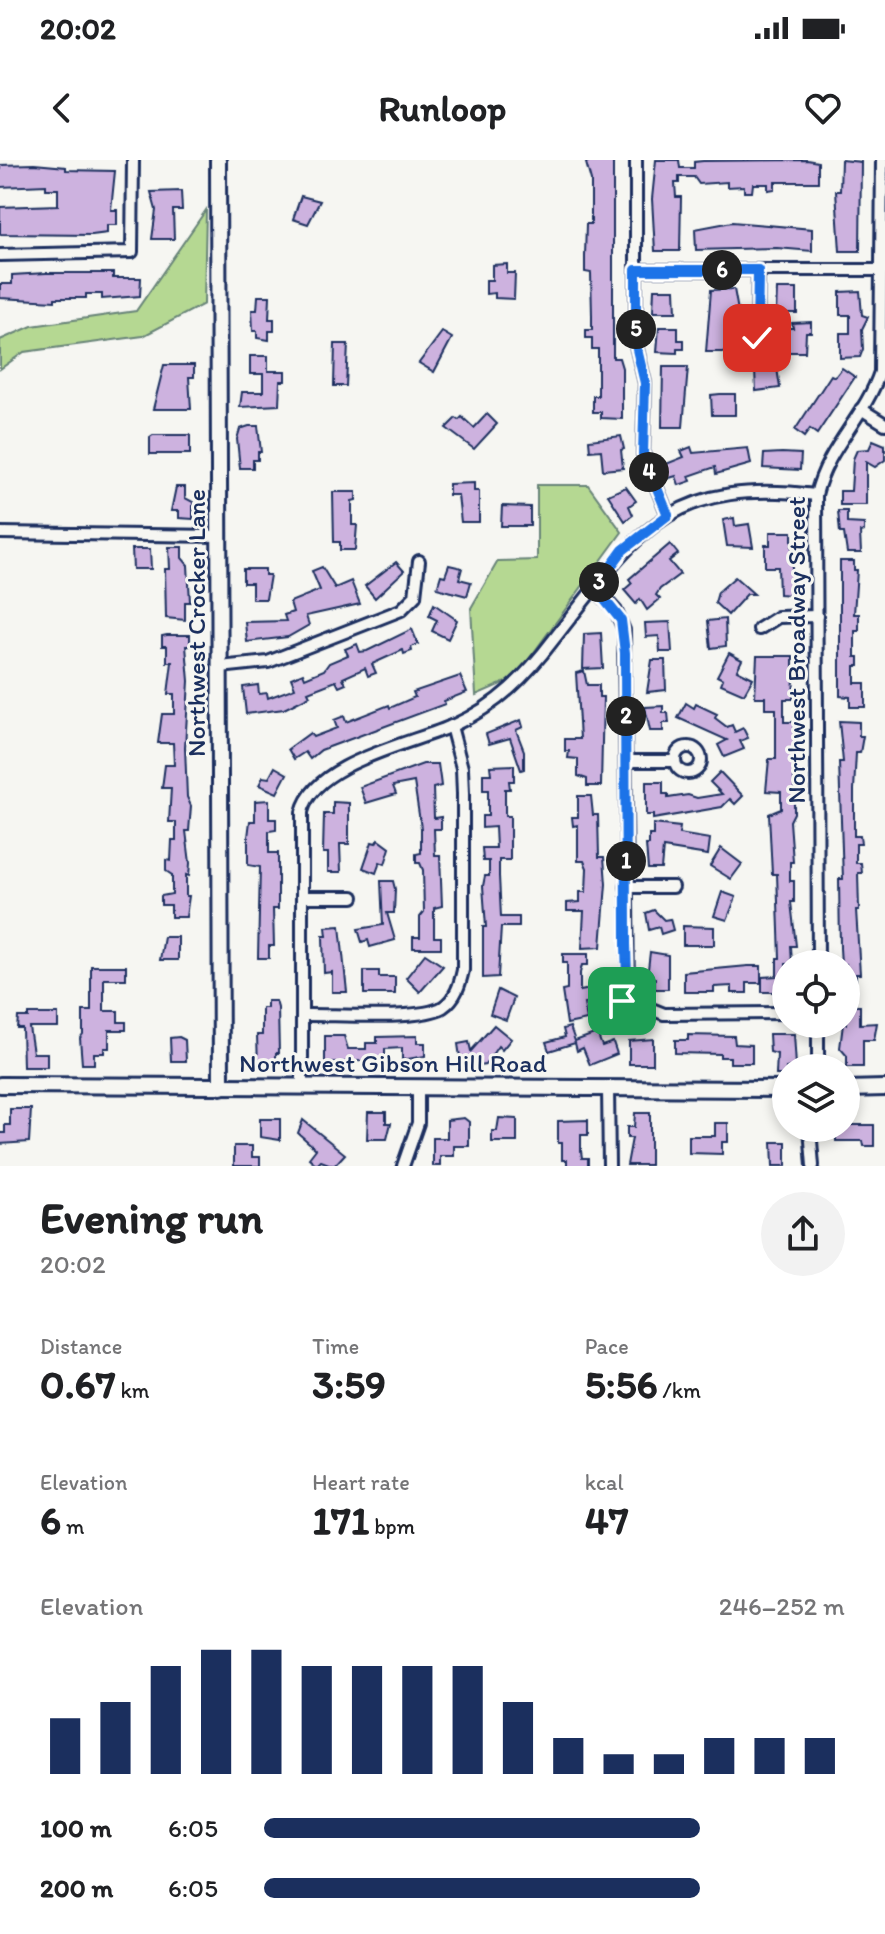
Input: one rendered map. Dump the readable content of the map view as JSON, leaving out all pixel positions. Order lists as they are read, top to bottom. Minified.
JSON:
{"streets":{"street":["Northwest Crocker Lane","Northwest Broadway Street","Northwest Gibson Hill Road"]},"crossings":[["Northwest Crocker Lane","Northwest Gibson Hill Road"]],"page":{"status":"20:02","header":"Runloop","pins":["6","5","4","3","2","1"],"heading":["Evening run","20:02"],"stats":[["Distance","0.67 km"],["Time","3:59"],["Pace","5:56 /km"],["Elevation","6 m"],["Heart rate","171 bpm"],["kcal","47"]],"chart":["Elevation","246–252 m"],"list":[{"name":"100 m","note":"6:05"},{"name":"200 m","note":"6:05"}]}}
